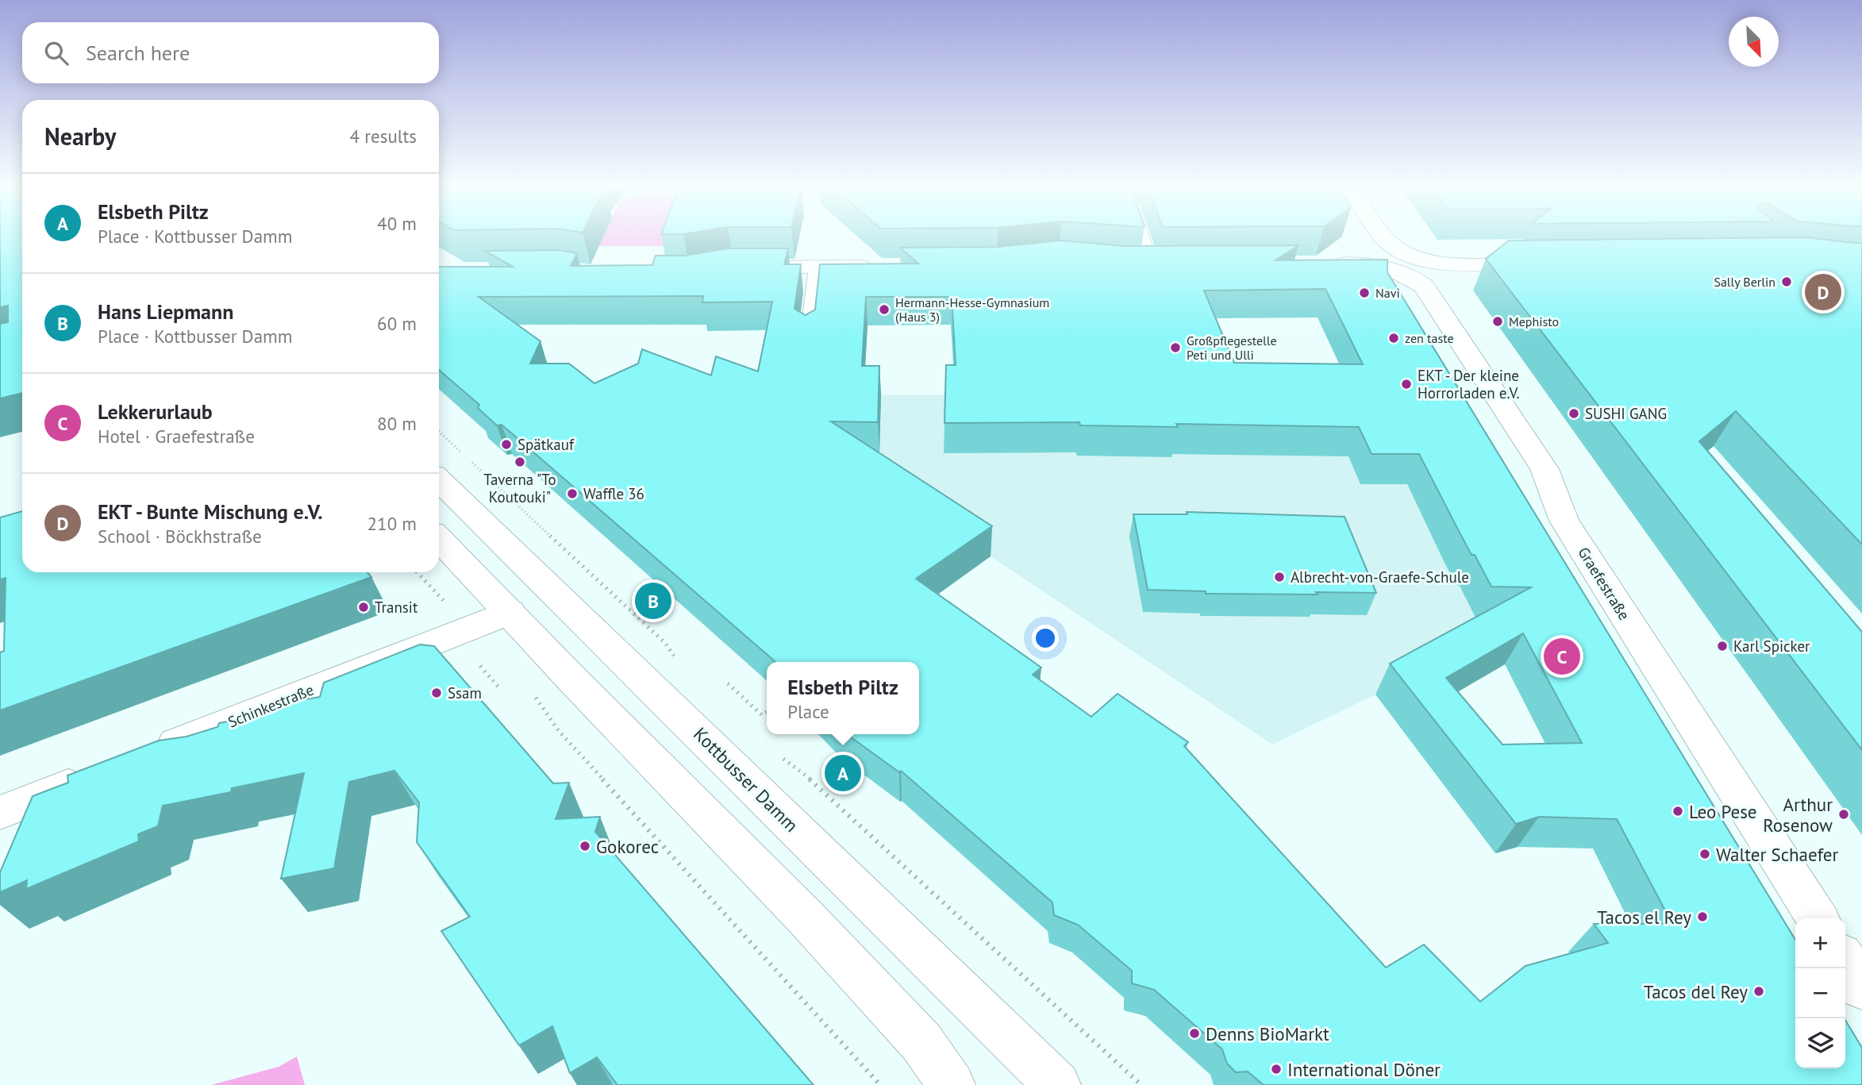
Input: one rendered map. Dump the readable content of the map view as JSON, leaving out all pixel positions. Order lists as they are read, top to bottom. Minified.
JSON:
{"streets":{"street":["Graefestraße","Schinkestraße","Kottbusser Damm"]},"places":["Sally Berlin","Navi","Hermann-Hesse-Gymnasium (Haus 3)","Mephisto","zen taste","Großpflegestelle Peti und Ulli","EKT - Der kleine Horrorladen e.V.","SUSHI GANG","Spätkauf","Taverna \"To Koutouki\"","Waffle 36","Albrecht-von-Graefe-Schule","Transit","Karl Spicker","Ssam","Leo Pese","Arthur Rosenow","Gokorec","Walter Schaefer","Tacos el Rey","Tacos del Rey","Denns BioMarkt","International Döner"],"north":"bottom right","page":{"search":"Search here","heading":["Nearby","4 results"],"list":[{"mark":"A","name":"Elsbeth Piltz","note":"Place · Kottbusser Damm","value":"40 m"},{"mark":"B","name":"Hans Liepmann","note":"Place · Kottbusser Damm","value":"60 m"},{"mark":"C","name":"Lekkerurlaub","note":"Hotel · Graefestraße","value":"80 m"},{"mark":"D","name":"EKT - Bunte Mischung e.V.","note":"School · Böckhstraße","value":"210 m"}],"pins":["D","B","C","A"],"popup":["Elsbeth Piltz","Place"],"map_buttons":["+","−"]}}
